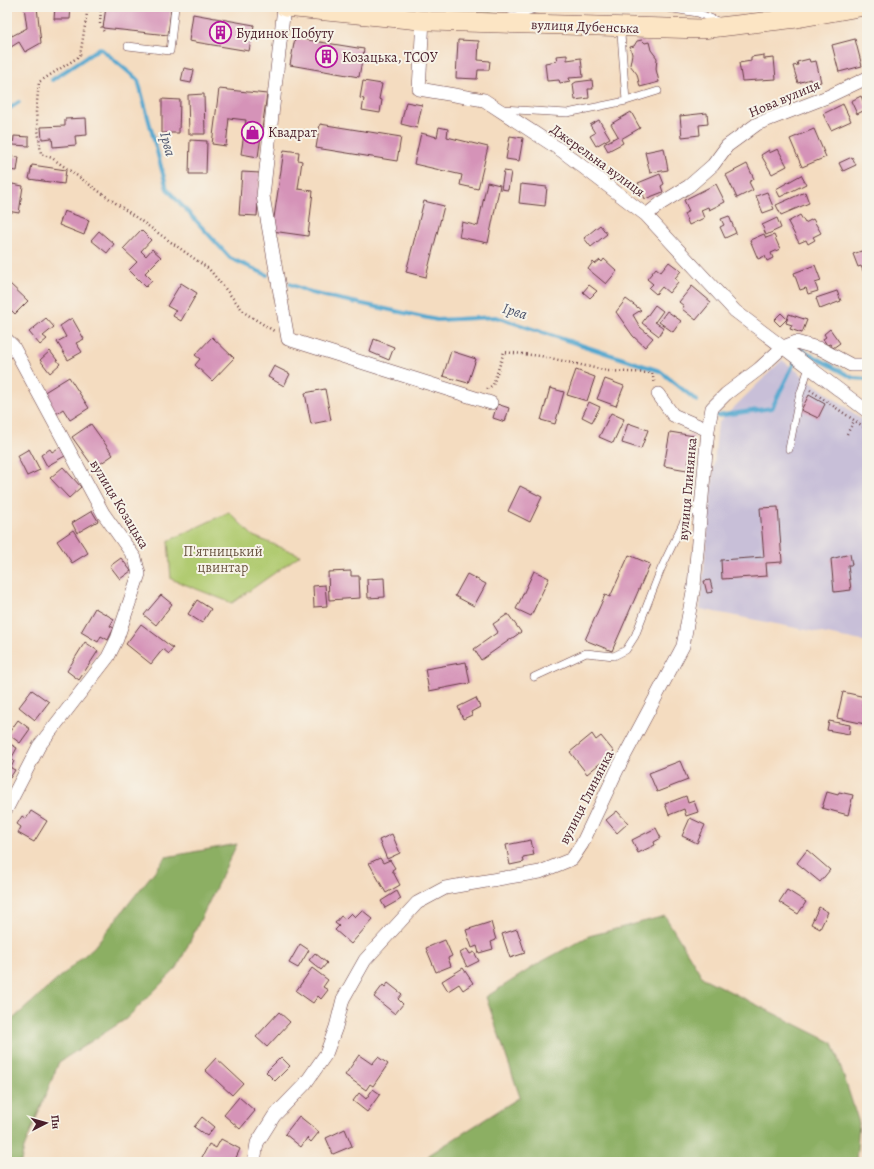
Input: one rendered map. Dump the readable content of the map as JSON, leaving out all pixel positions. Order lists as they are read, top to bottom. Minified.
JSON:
{"streets":{"main road":["вулиця Дубенська"],"street":["Нова вулиця","Джерельна вулиця","вулиця Глинянка","вулиця Козацька"]},"crossings":[["вулиця Дубенська","Джерельна вулиця"],["Нова вулиця","Джерельна вулиця"],["Джерельна вулиця","вулиця Глинянка"]],"water":["Ірва"],"parks":["П'ятницький цвинтар"],"places":{"building":["Будинок Побуту","Козацька, ТСОУ"],"shop":["Квадрат"]},"north":"right"}
